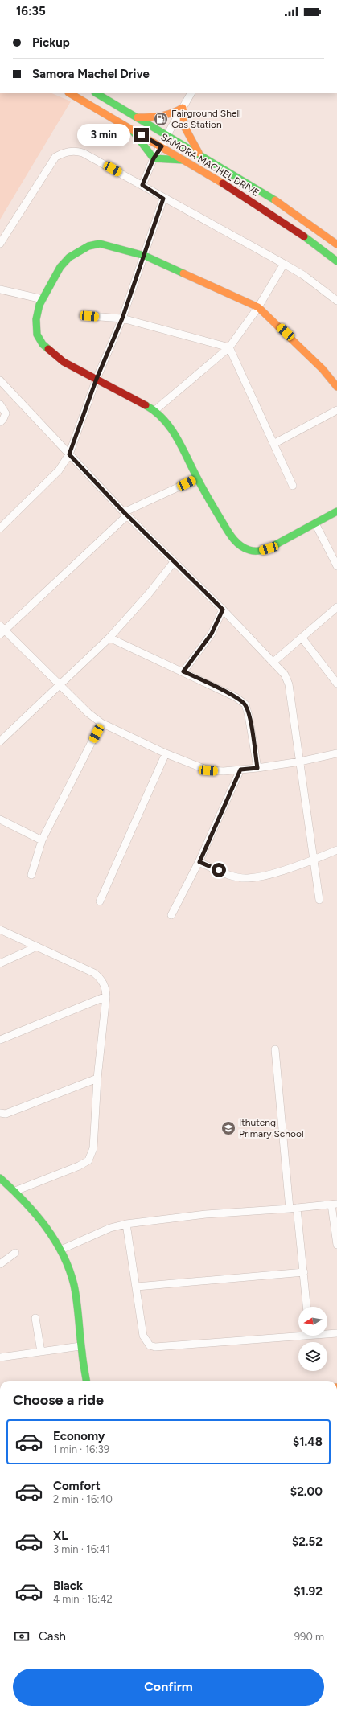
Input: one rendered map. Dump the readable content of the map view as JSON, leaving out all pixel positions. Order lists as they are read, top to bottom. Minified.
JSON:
{"streets":{"street":["SAMORA MACHEL DRIVE"]},"places":{"fuel station":["Fairground Shell Gas Station"],"school or university":["Ithuteng Primary School"]},"north":"left","page":{"status":"16:35","banner":["Pickup","Samora Machel Drive"],"bubble":"3 min","heading":"Choose a ride","list":[{"name":"Economy","note":"1 min · 16:39","value":"$1.48"},{"name":"Comfort","note":"2 min · 16:40","value":"$2.00"},{"name":"XL","note":"3 min · 16:41","value":"$2.52"},{"name":"Black","note":"4 min · 16:42","value":"$1.92"}],"pay":["Cash","990 m"],"buttons":"Confirm"}}
